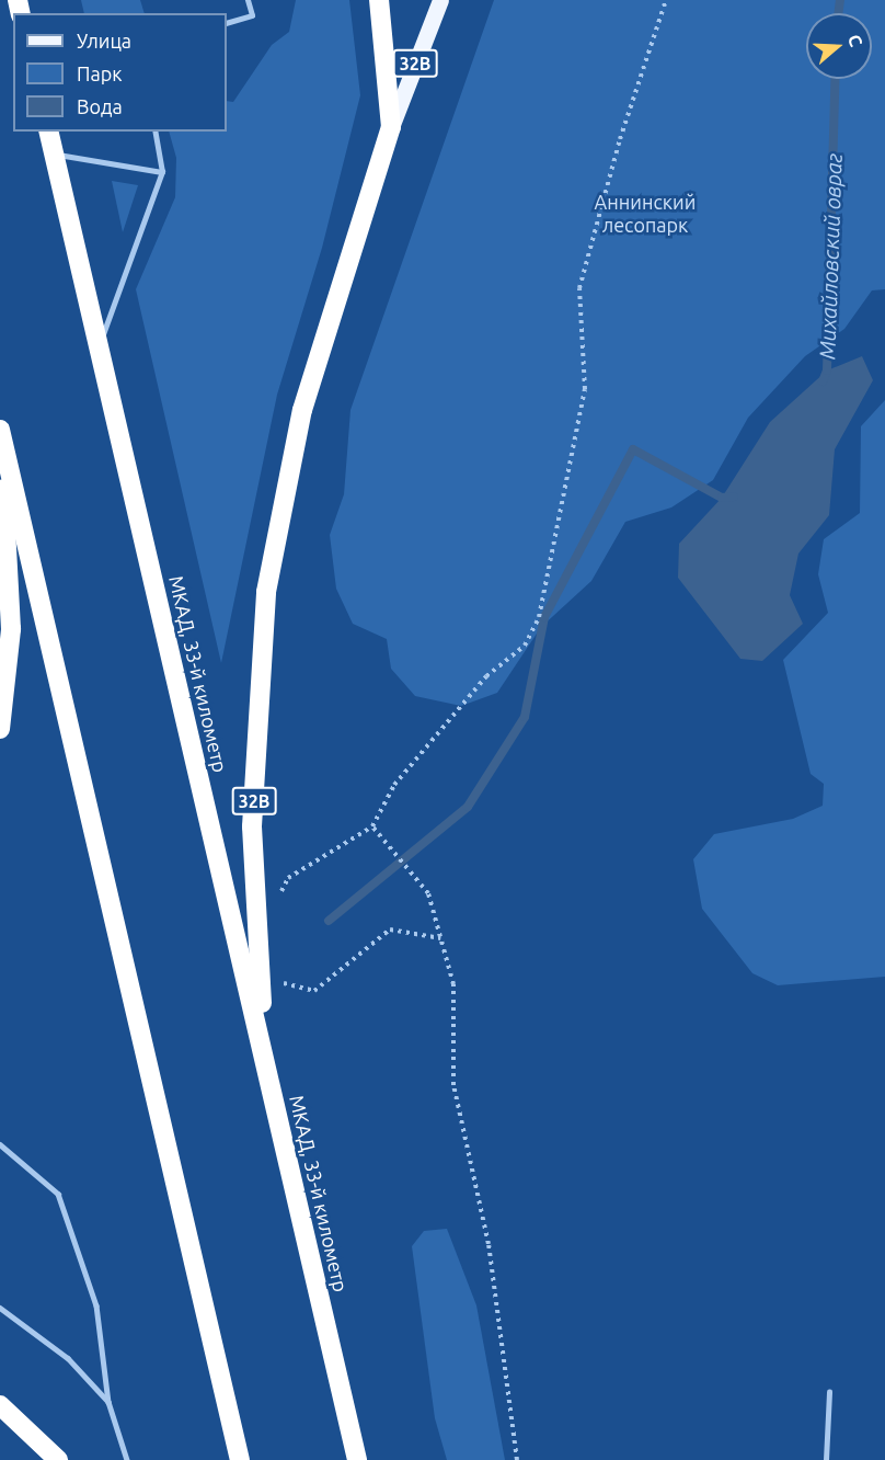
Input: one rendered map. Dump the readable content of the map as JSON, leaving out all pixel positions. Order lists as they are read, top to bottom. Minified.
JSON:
{"streets":{"highway":["32B","МКАД, 33-й километр"]},"crossings":[["32B","МКАД, 33-й километр"]],"water":["Михайловский овраг"],"parks":["Аннинский лесопарк"],"legend":["Улица","Парк","Вода"],"north":"right"}
